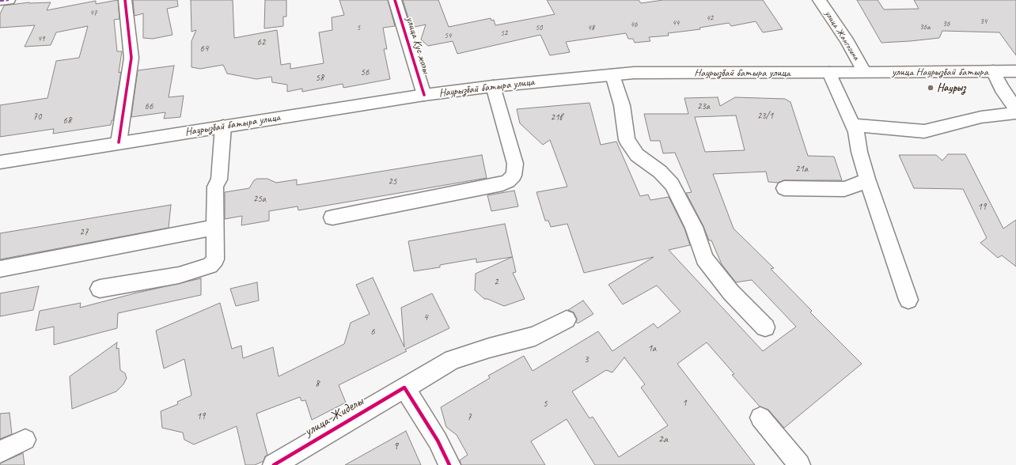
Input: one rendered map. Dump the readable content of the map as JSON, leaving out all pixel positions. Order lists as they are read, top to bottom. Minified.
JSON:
{"streets":{"main road":["улица Жангозина","улица Кус жолы","улица Наурызбай батыра","Наурызбай батыра улица","улица Жиделы"]},"crossings":[["улица Жангозина","улица Наурызбай батыра"],["улица Жангозина","Наурызбай батыра улица"],["улица Кус жолы","Наурызбай батыра улица"],["улица Наурызбай батыра","Наурызбай батыра улица"]],"places":["Наурыз"],"house_numbers":["47","42","34","44","36","46","36а","5","50","48","52","54","49","62","64","56","58","66","23а","23/1","70","21в","68","21а","25","25а","19","27","2","4","6","1а","3","8","1","5","19","7","2а","9"]}
